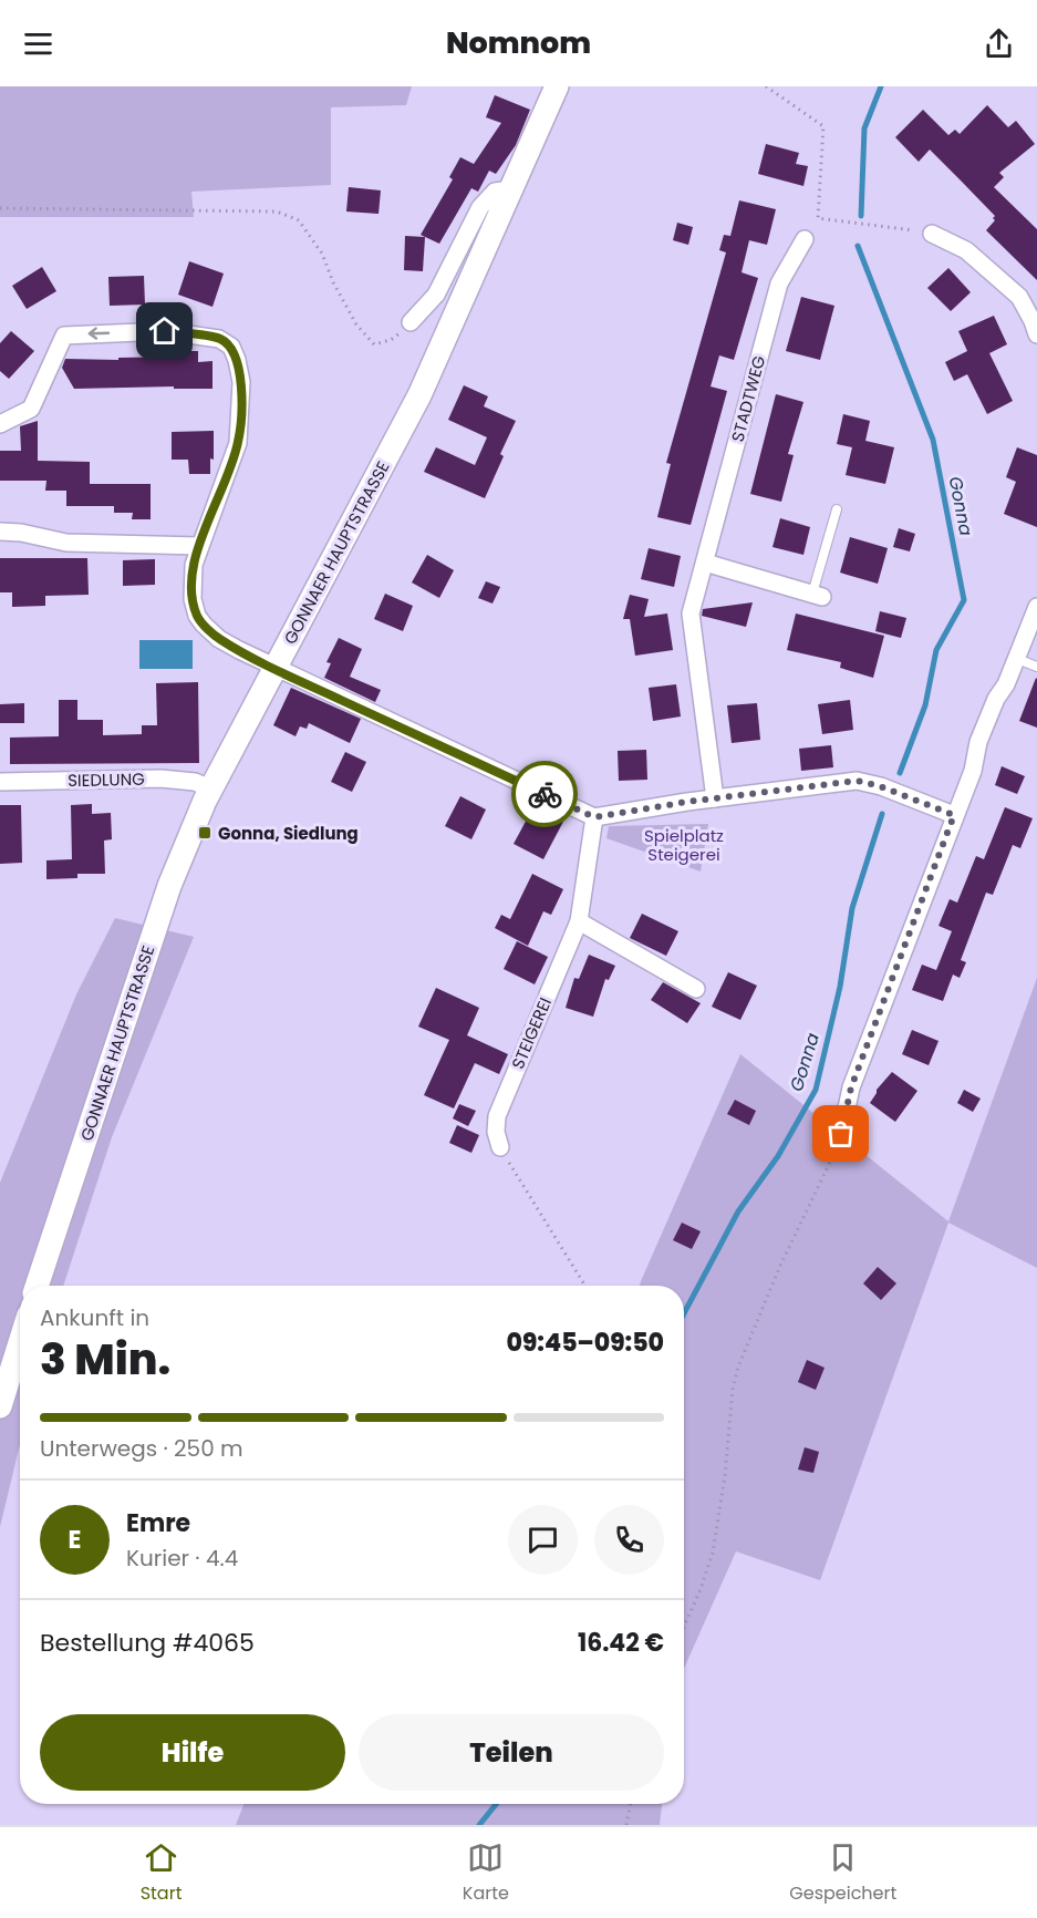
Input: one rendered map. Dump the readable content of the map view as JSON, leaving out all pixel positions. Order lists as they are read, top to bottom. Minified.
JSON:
{"streets":{"main road":["GONNAER HAUPTSTRASSE"],"street":["STADTWEG","SIEDLUNG","STEIGEREI"]},"crossings":[["GONNAER HAUPTSTRASSE","SIEDLUNG"]],"water":["Gonna"],"parks":["Spielplatz Steigerei"],"places":{"transit":["Gonna, Siedlung"]},"page":{"header":"Nomnom","heading":["3 Min.","Ankunft in","09:45–09:50"],"panel":["Emre","Kurier · 4.4","Bestellung #4065","16.42 €"],"bar":"Unterwegs · 250 m","round":"E","buttons":["Hilfe","Teilen"],"tabs":["Start","Karte","Gespeichert"]}}
